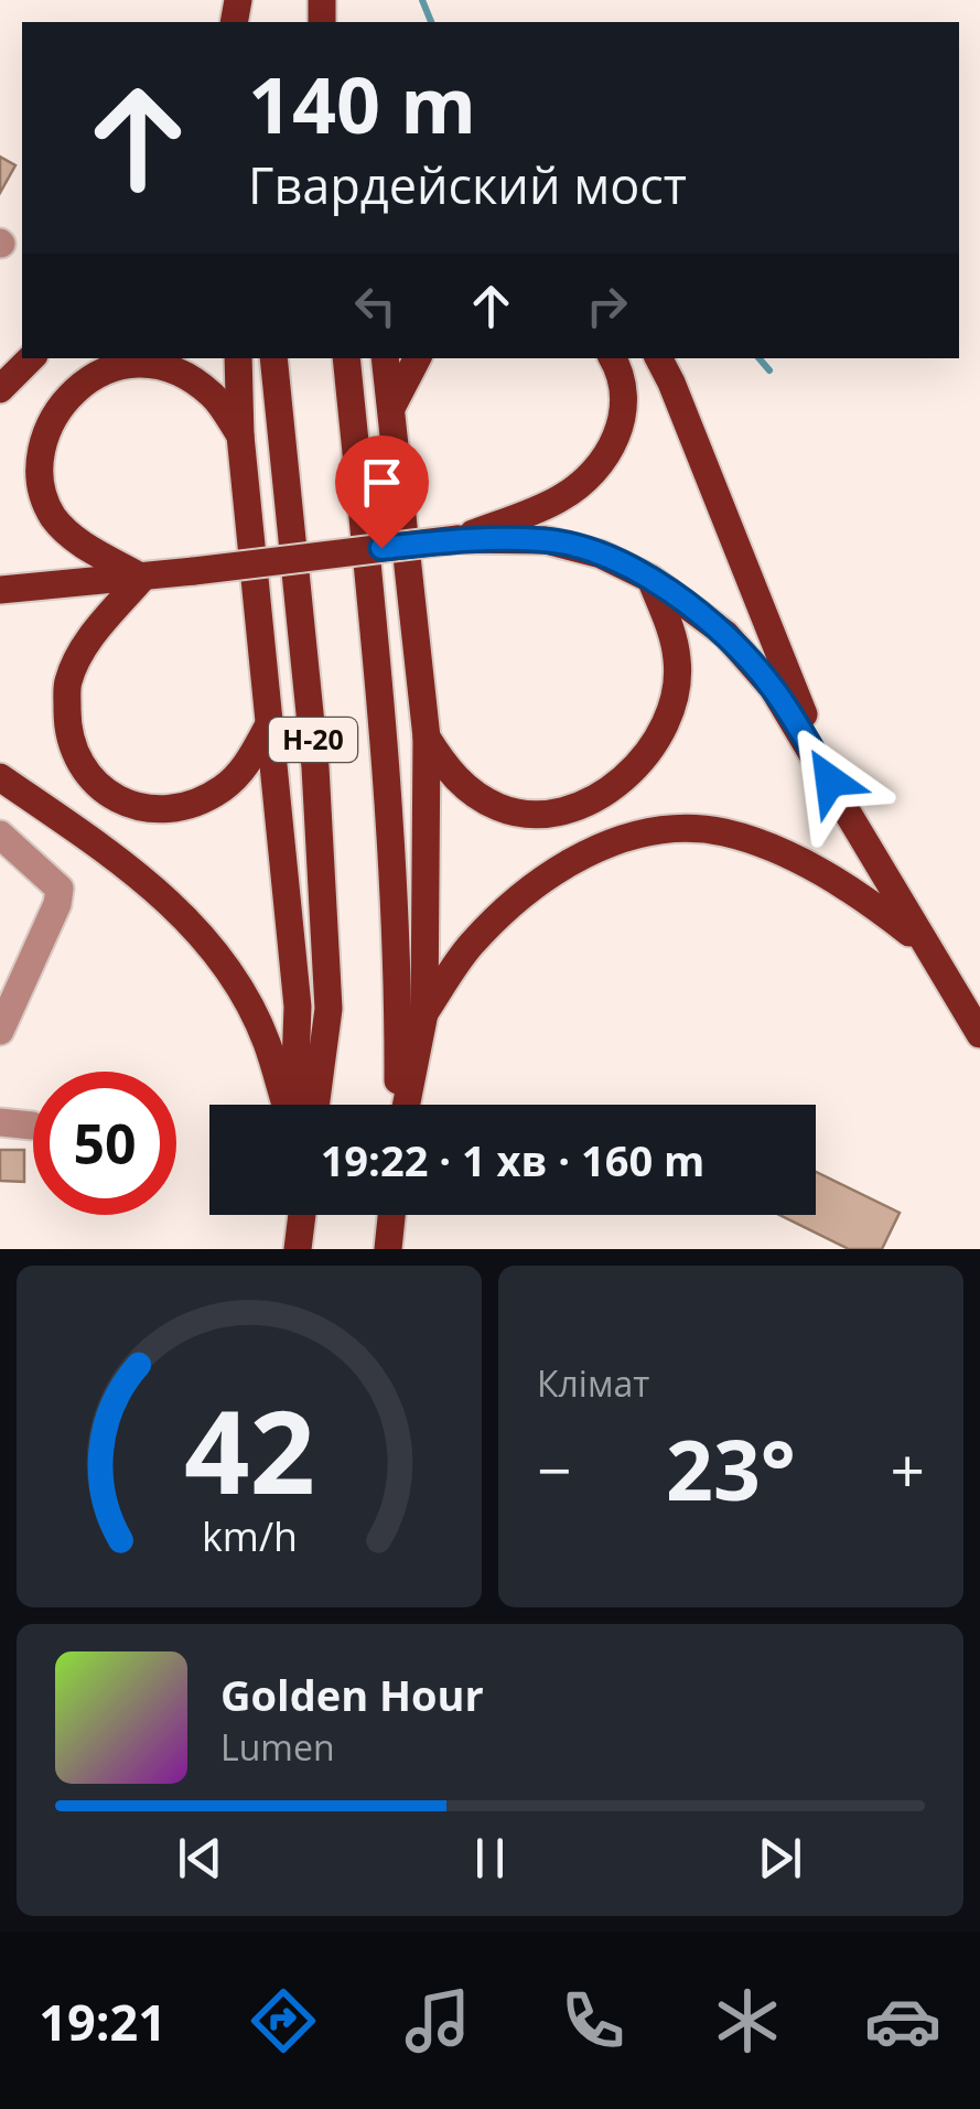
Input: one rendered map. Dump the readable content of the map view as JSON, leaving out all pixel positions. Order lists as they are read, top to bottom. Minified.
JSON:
{"streets":{"main road":["Н-20"]},"page":{"turn":["140 m","Гвардейский мост"],"limit":"50","trip":"19:22 · 1 хв · 160 m","tile":"Клімат","heat":["−","23°","+"],"song":["Golden Hour","Lumen"],"tabs":"19:21","gauge":["42","km/h"]}}
